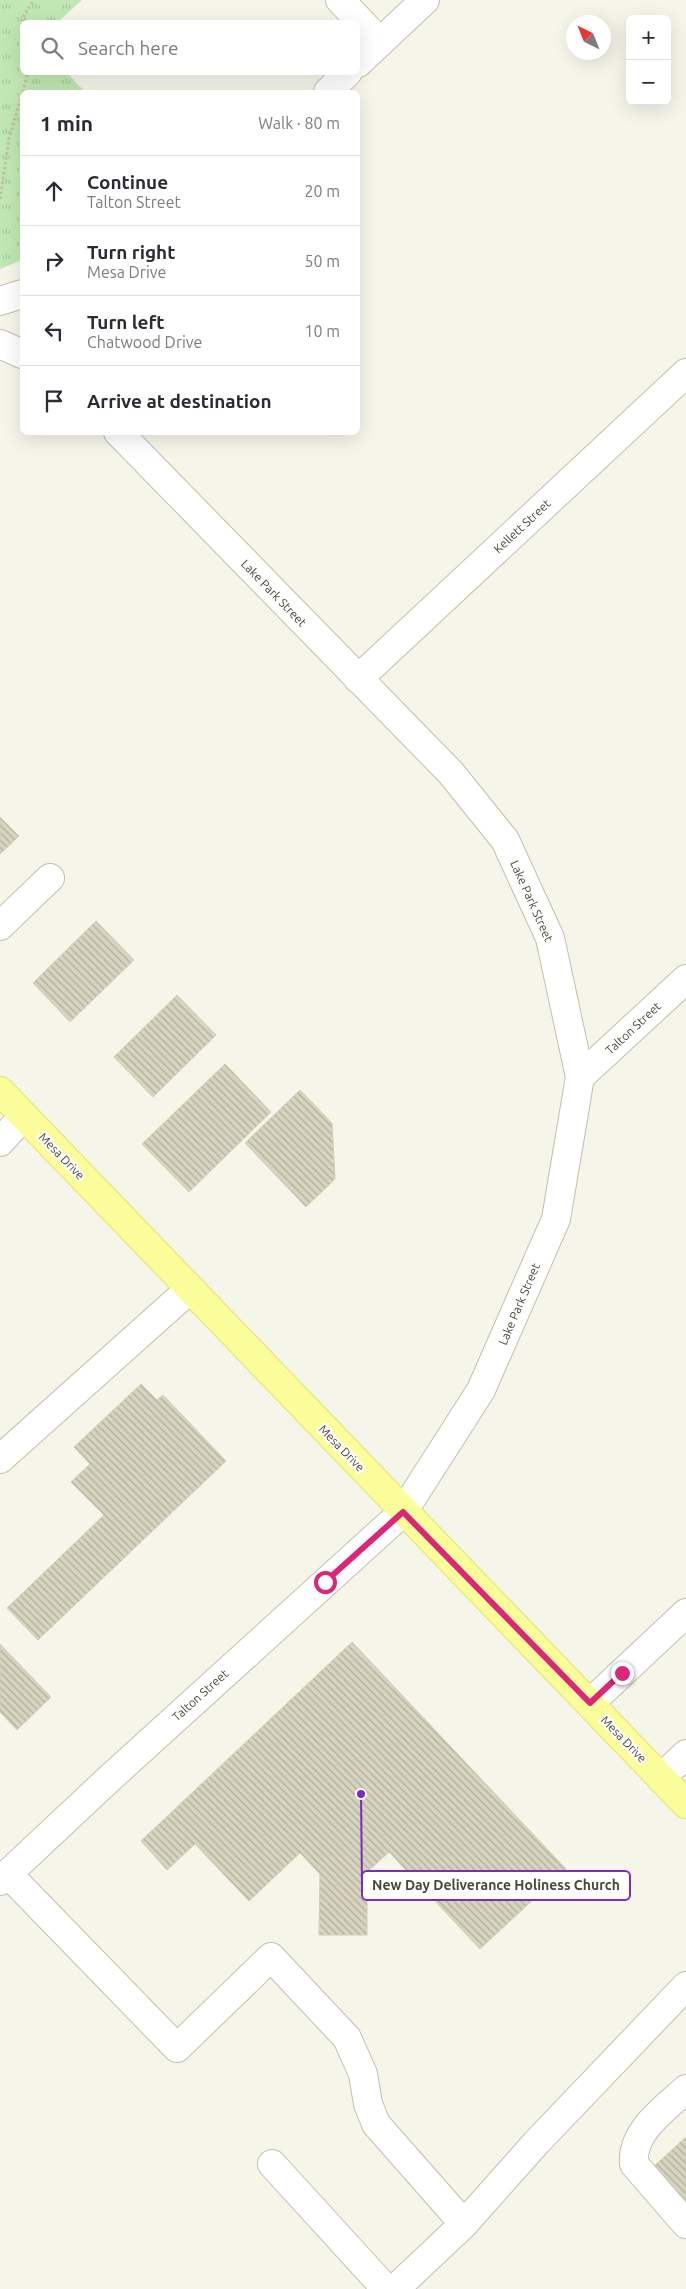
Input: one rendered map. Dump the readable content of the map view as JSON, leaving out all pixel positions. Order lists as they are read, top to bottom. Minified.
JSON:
{"streets":{"main road":["Mesa Drive"],"street":["Kellett Street","Lake Park Street","Talton Street"]},"crossings":[["Kellett Street","Lake Park Street"],["Lake Park Street","Talton Street"],["Lake Park Street","Mesa Drive"],["Talton Street","Mesa Drive"]],"places":["New Day Deliverance Holiness Church"],"north":"top left","page":{"map_buttons":["+","−"],"search":"Search here","heading":["1 min","Walk · 80 m"],"list":[["Continue","Talton Street","20 m"],["Turn right","Mesa Drive","50 m"],["Turn left","Chatwood Drive","10 m"],"Arrive at destination"]}}
